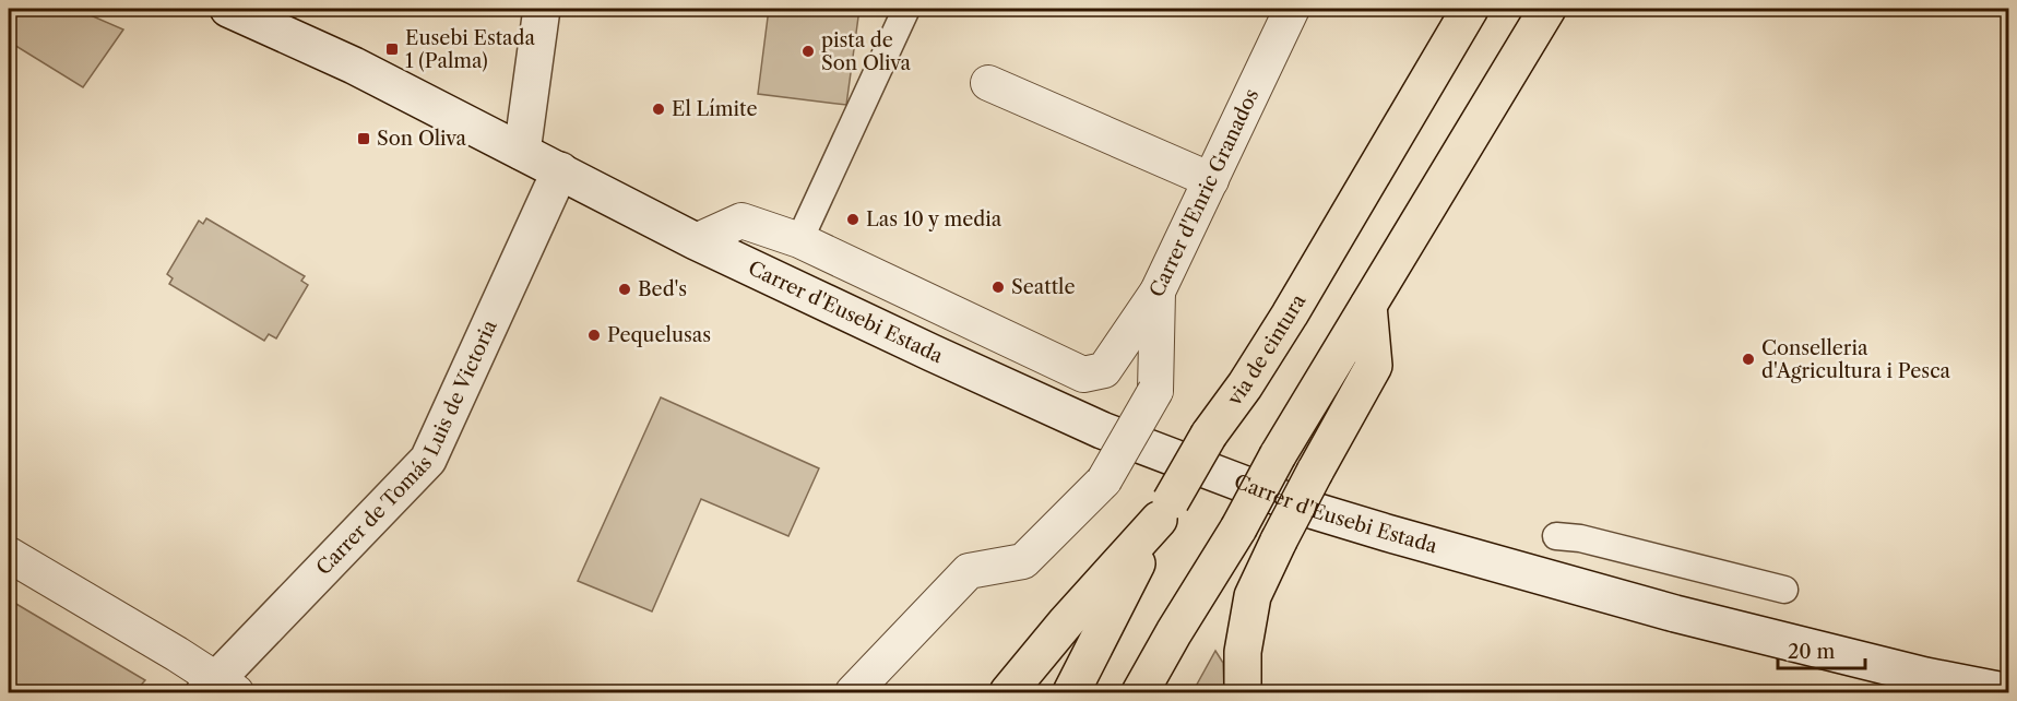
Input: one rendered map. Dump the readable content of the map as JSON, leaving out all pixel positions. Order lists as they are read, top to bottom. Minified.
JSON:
{"streets":{"highway":["via de cintura"],"main road":["Carrer d'Eusebi Estada","Carrer de Tomás Luis de Victoria"],"street":["Carrer d'Enric Granados"]},"crossings":[["Carrer d'Eusebi Estada","Carrer de Tomás Luis de Victoria"]],"places":{"transit":["Eusebi Estada 1 (Palma)","Son Oliva"],"other":["pista de Son Oliva","El Límite","Las 10 y media","Seattle","Bed's","Pequelusas","Conselleria d'Agricultura i Pesca"]},"scale_bar":"20 m"}
